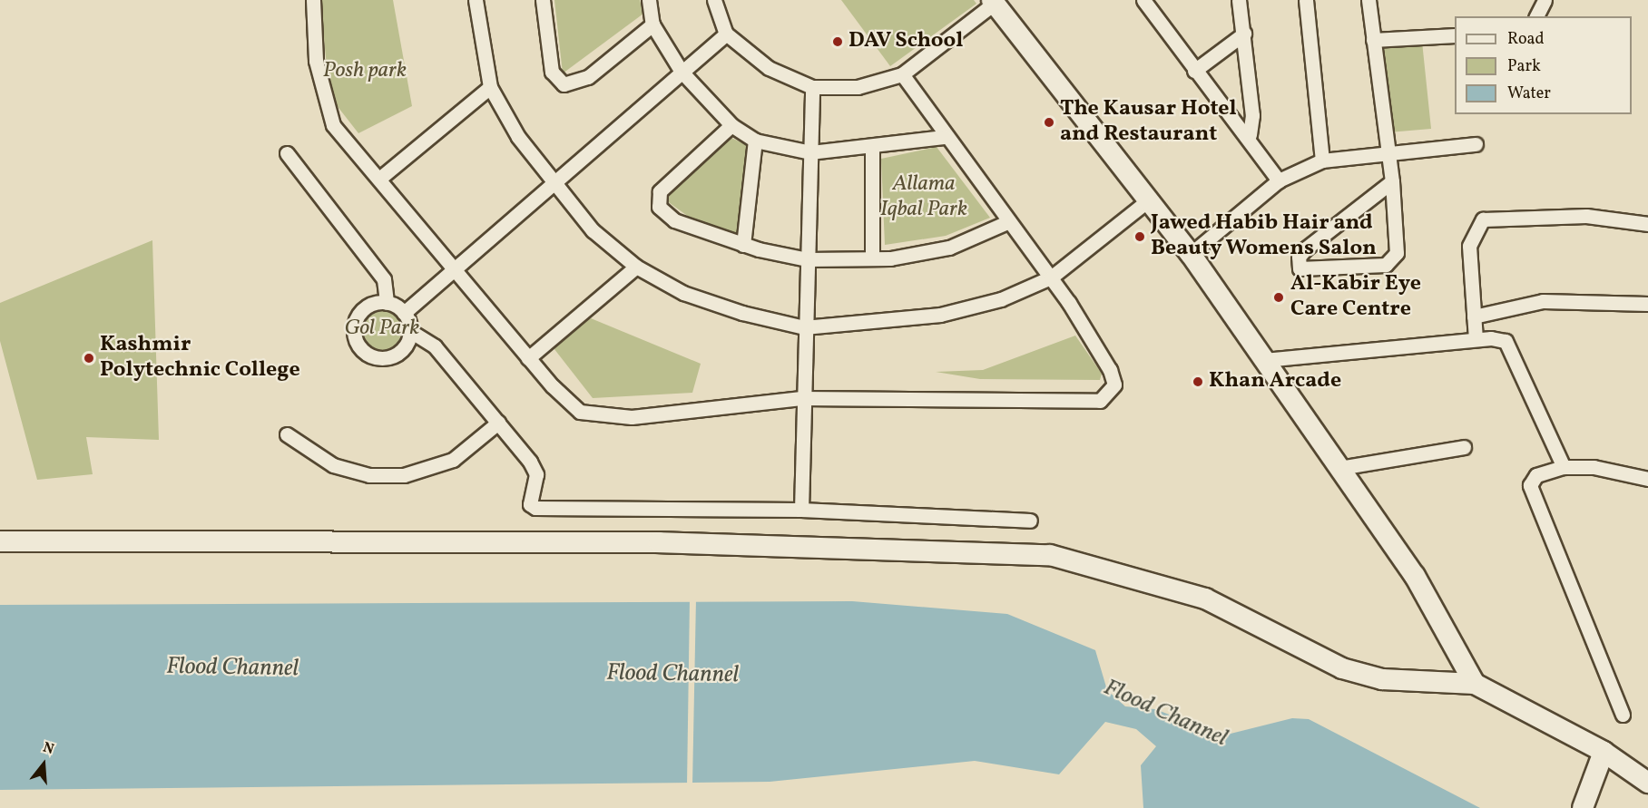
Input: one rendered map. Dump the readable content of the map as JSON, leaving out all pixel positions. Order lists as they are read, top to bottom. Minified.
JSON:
{"water":["Flood Channel"],"parks":["Posh park","Allama Iqbal Park","Gol Park"],"places":["DAV School","The Kausar Hotel and Restaurant","Jawed Habib Hair and Beauty Womens Salon","Al-Kabir Eye Care Centre","Kashmir Polytechnic College","Khan Arcade"],"legend":["Road","Park","Water"],"north":"top"}
